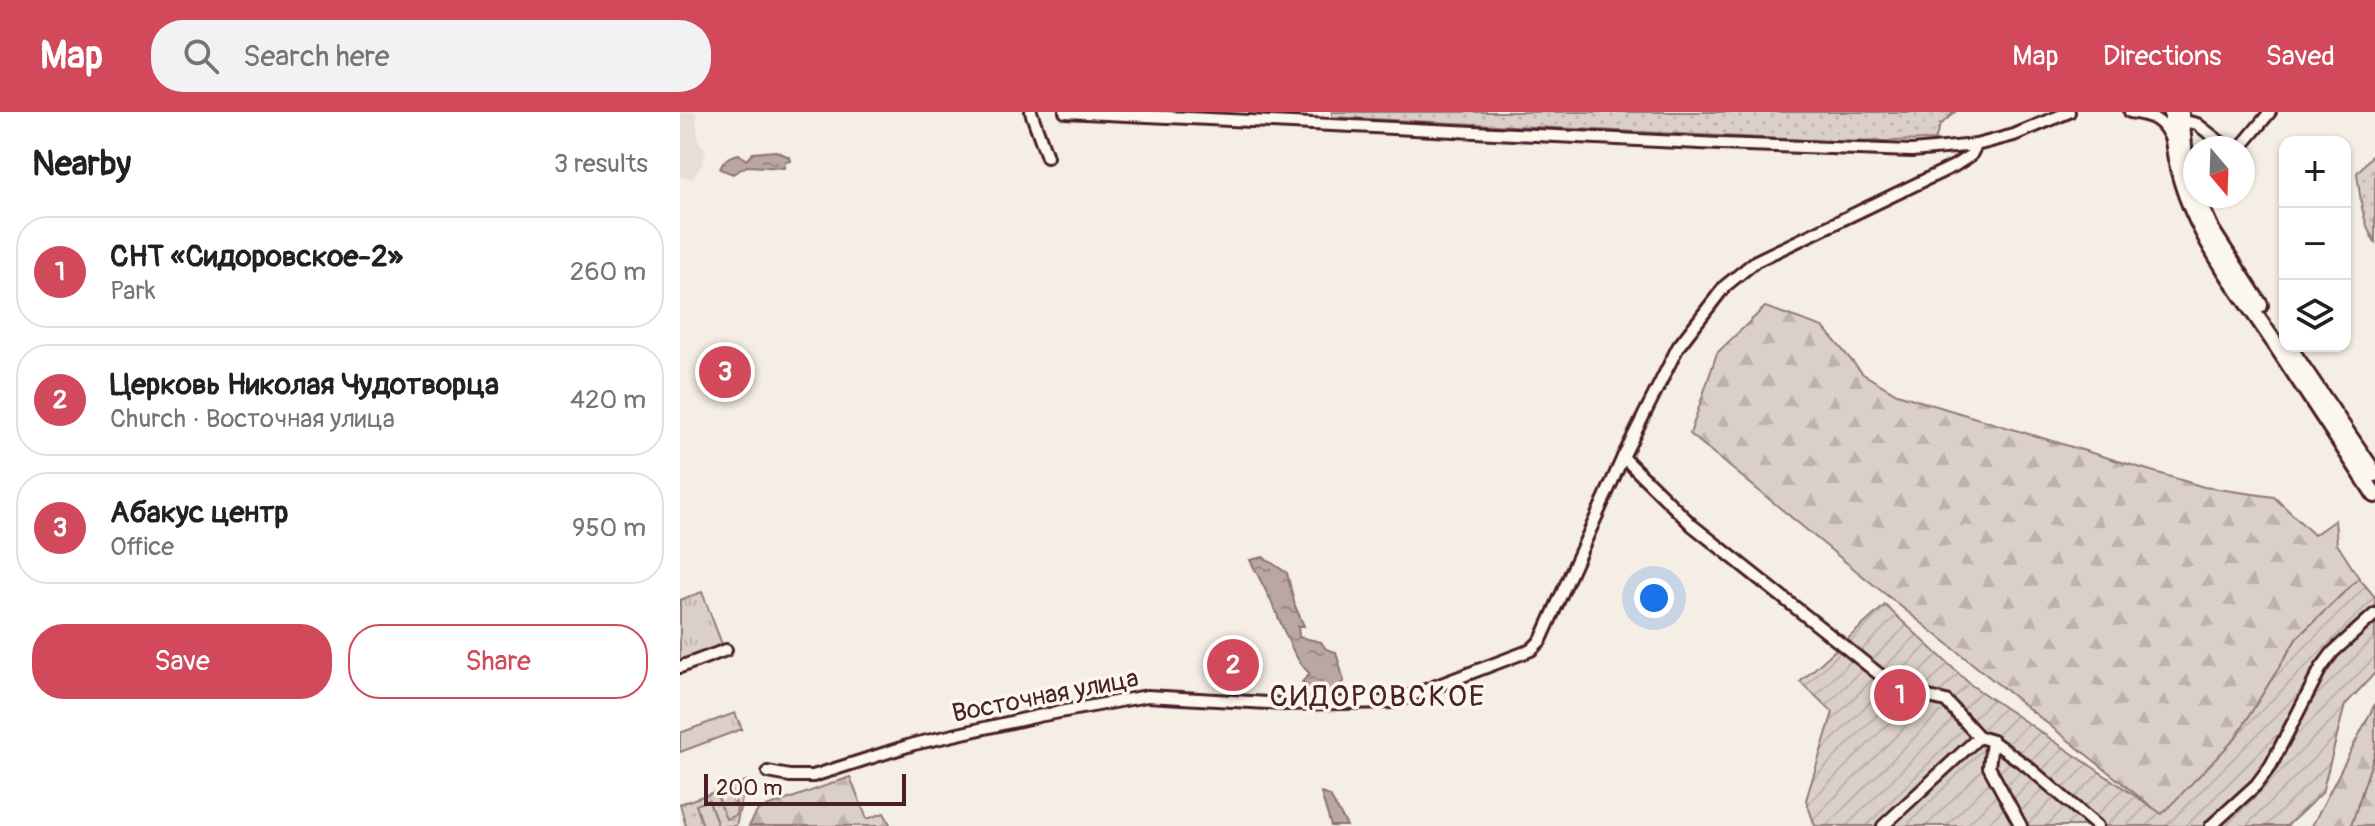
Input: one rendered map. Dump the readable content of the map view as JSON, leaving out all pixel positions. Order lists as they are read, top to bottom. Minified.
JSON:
{"streets":{"street":["Восточная улица"]},"districts":["СИДОРОВСКОЕ"],"scale_bar":"200 m","north":"bottom","page":{"header":"Map","search":"Search here","nav":["Map","Directions","Saved"],"heading":["Nearby","3 results"],"map_buttons":["+","−"],"list":[{"mark":"1","name":"СНТ «Сидоровское-2»","note":"Park","value":"260 m"},{"mark":"2","name":"Церковь Николая Чудотворца","note":"Church · Восточная улица","value":"420 m"},{"mark":"3","name":"Абакус центр","note":"Office","value":"950 m"}],"pins":["3","2","1"],"buttons":["Save","Share"],"scale":"200 m"}}
